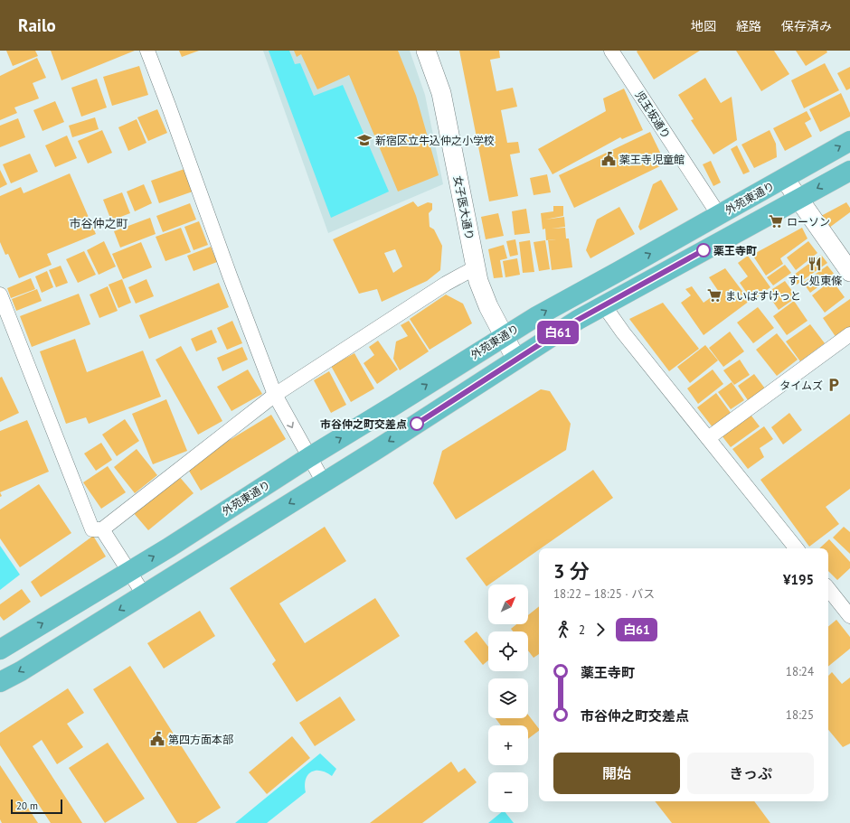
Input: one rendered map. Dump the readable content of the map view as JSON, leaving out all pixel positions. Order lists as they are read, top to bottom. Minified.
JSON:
{"streets":{"main road":["外苑東通り"],"street":["児玉坂通り","女子医大通り"]},"crossings":[["児玉坂通り","外苑東通り"],["外苑東通り","女子医大通り"]],"districts":["市谷仲之町"],"places":{"school or university":["新宿区立牛込仲之小学校"],"public building":["薬王寺児童館","第四方面本部"],"supermarket":["ローソン","まいばすけっと"],"other":["薬王寺町","市谷仲之町交差点"],"restaurant":["すし処東條"],"parking":["タイムズ"]},"lines":["bus line 白61"],"scale_bar":"20 m","north":"top right","page":{"header":"Railo","nav":["地図","経路","保存済み"],"on_map":"白61","heading":["3 分","18:22 – 18:25 · バス","¥195"],"map_buttons":["+","−"],"legs":["2","白61"],"list":[{"name":"薬王寺町","value":"18:24"},{"name":"市谷仲之町交差点","value":"18:25"}],"buttons":["開始","きっぷ"],"scale":"20 m"}}
